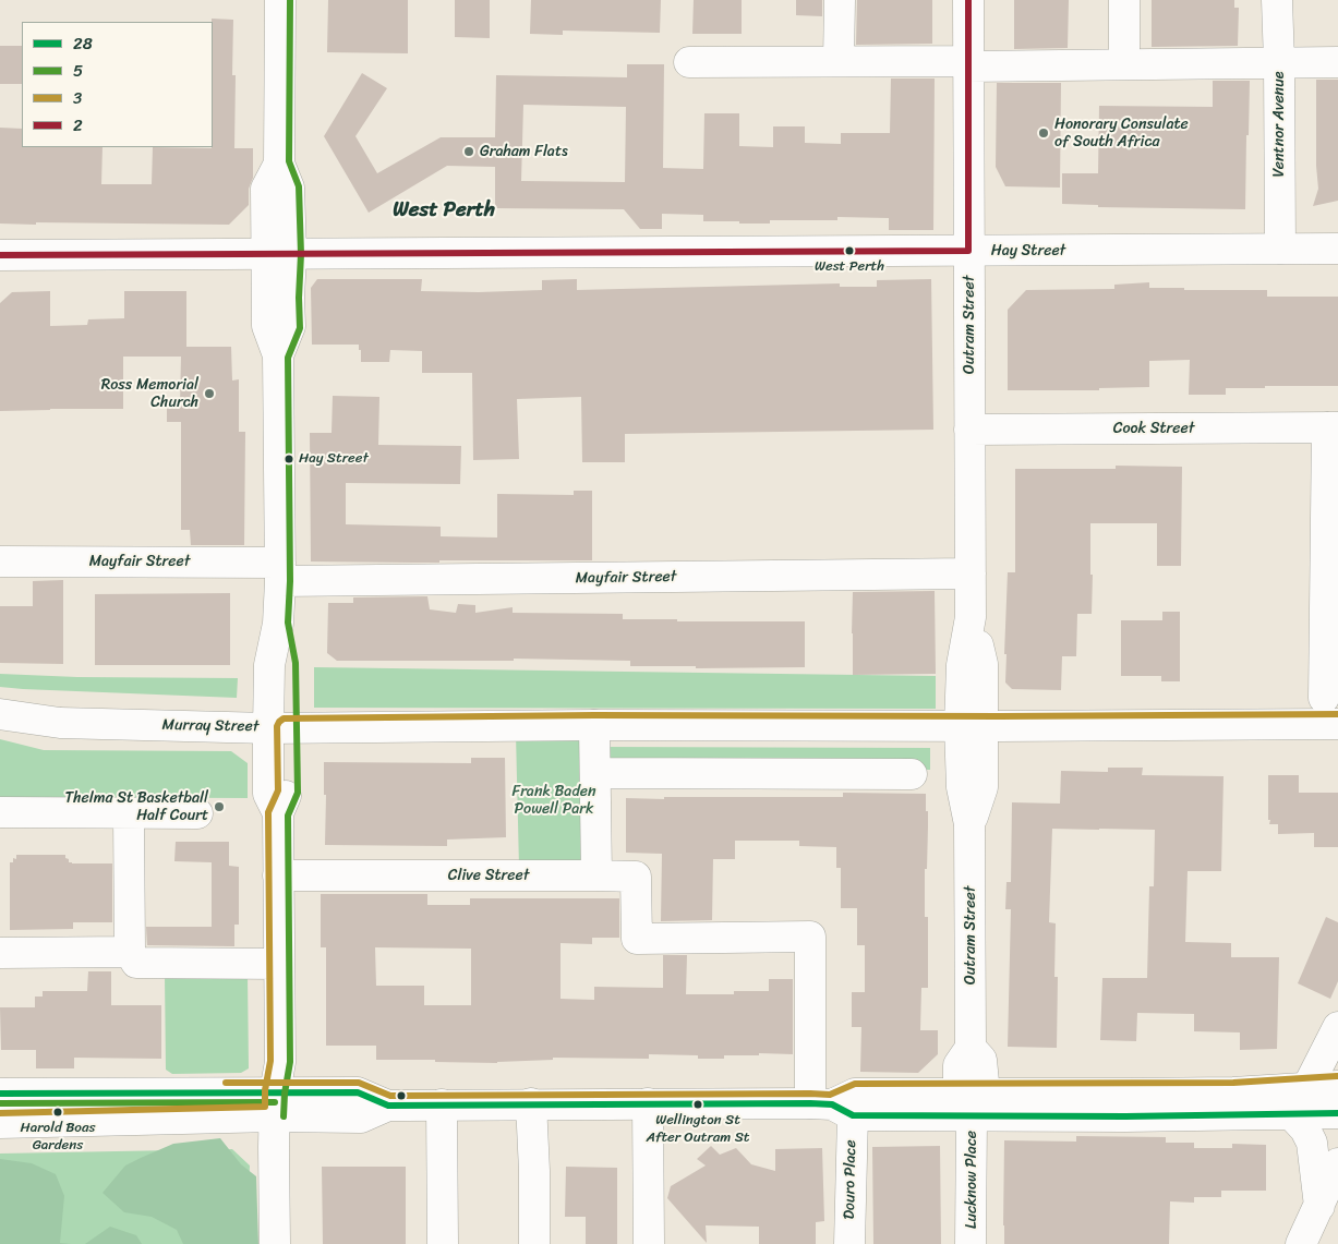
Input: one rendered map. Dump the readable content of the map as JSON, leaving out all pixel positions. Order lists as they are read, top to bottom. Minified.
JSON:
{"streets":{"street":["Ventnor Avenue","Hay Street","Outram Street","Cook Street","Mayfair Street","Murray Street","Clive Street","Douro Place","Lucknow Place"]},"crossings":[["Ventnor Avenue","Hay Street"],["Hay Street","Outram Street"],["Outram Street","Cook Street"],["Outram Street","Mayfair Street"],["Outram Street","Murray Street"],["Outram Street","Lucknow Place"],["Clive Street","Douro Place"]],"districts":["West Perth"],"parks":["Frank Baden Powell Park"],"places":["Honorary Consulate of South Africa","Graham Flats","West Perth","Ross Memorial Church","Hay Street","Thelma St Basketball Half Court","Wellington St After Outram St","Harold Boas Gardens"],"lines":["transit line 5","transit line 2","transit line 3","transit line 28"],"legend":["28","5","3","2"]}
